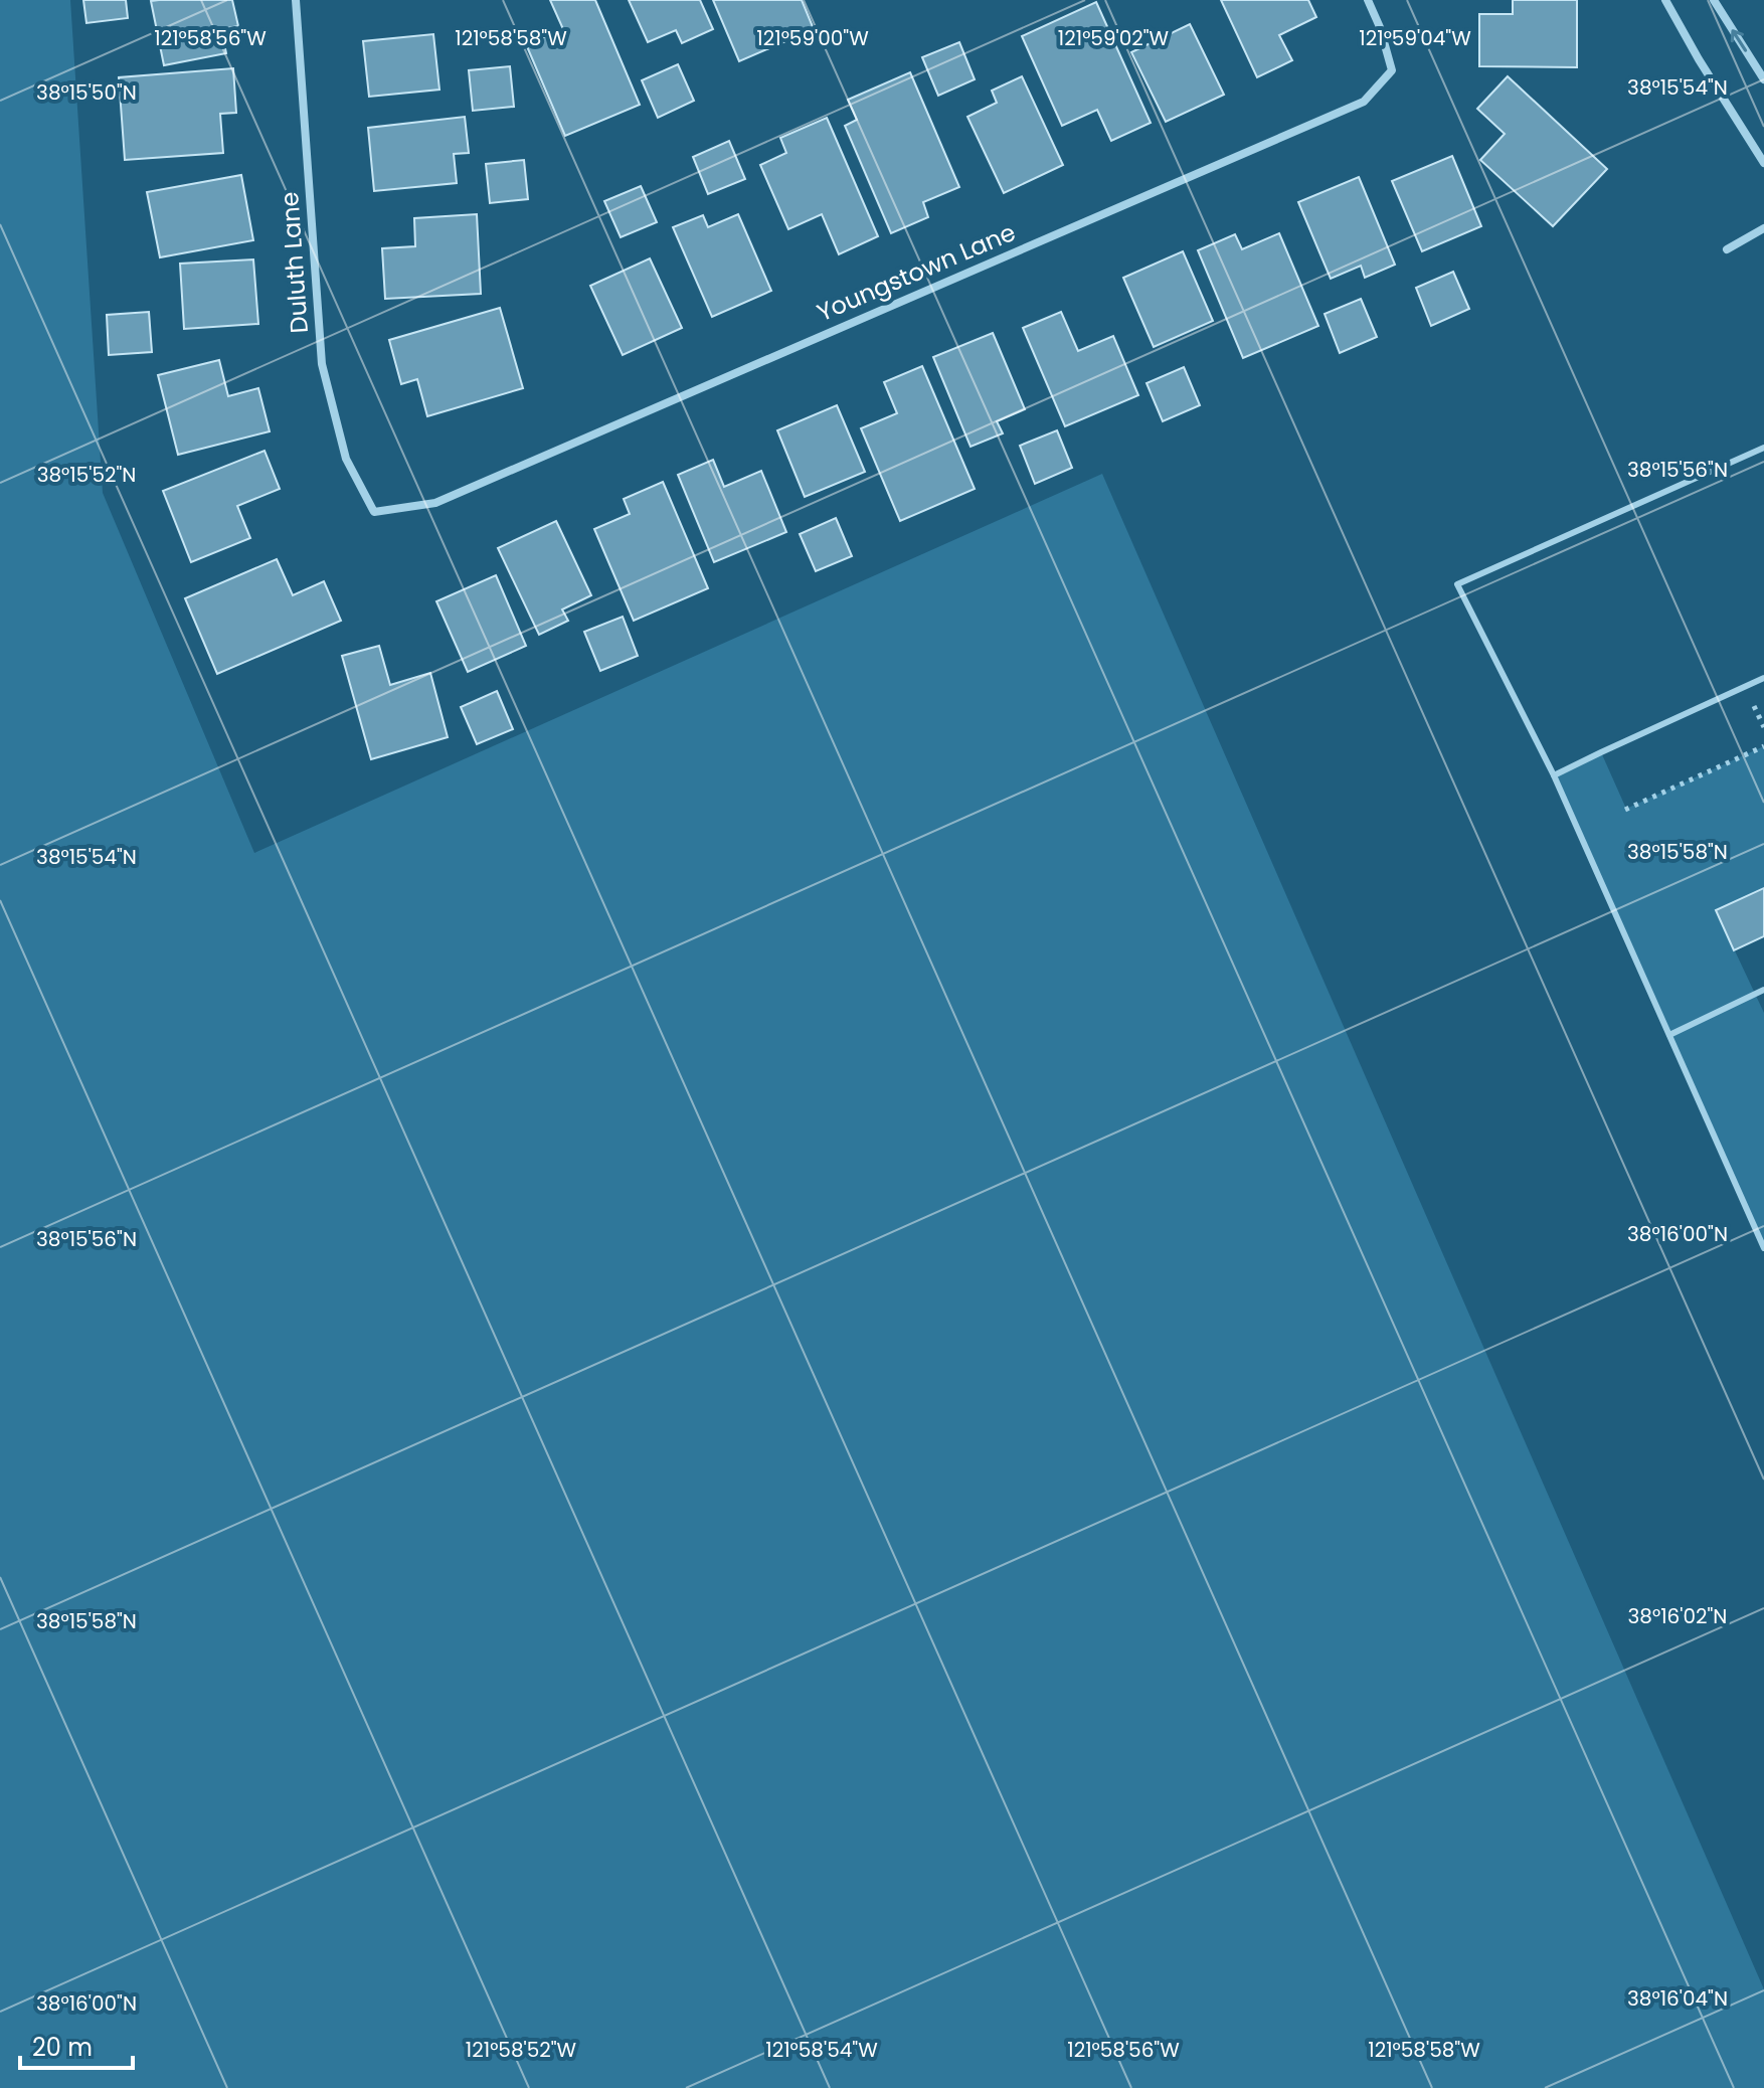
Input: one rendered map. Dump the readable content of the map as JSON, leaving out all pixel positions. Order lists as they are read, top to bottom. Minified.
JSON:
{"streets":{"street":["Duluth Lane","Youngstown Lane"]},"crossings":[["Duluth Lane","Youngstown Lane"]],"scale_bar":"20 m","coordinates":["121°58'56\"W","121°58'58\"W","121°59'00\"W","121°59'02\"W","121°59'04\"W","38°15'54\"N","38°15'50\"N","38°15'56\"N","38°15'52\"N","38°15'58\"N","38°16'00\"N","38°16'02\"N","38°16'04\"N","121°58'52\"W","121°58'54\"W"]}
